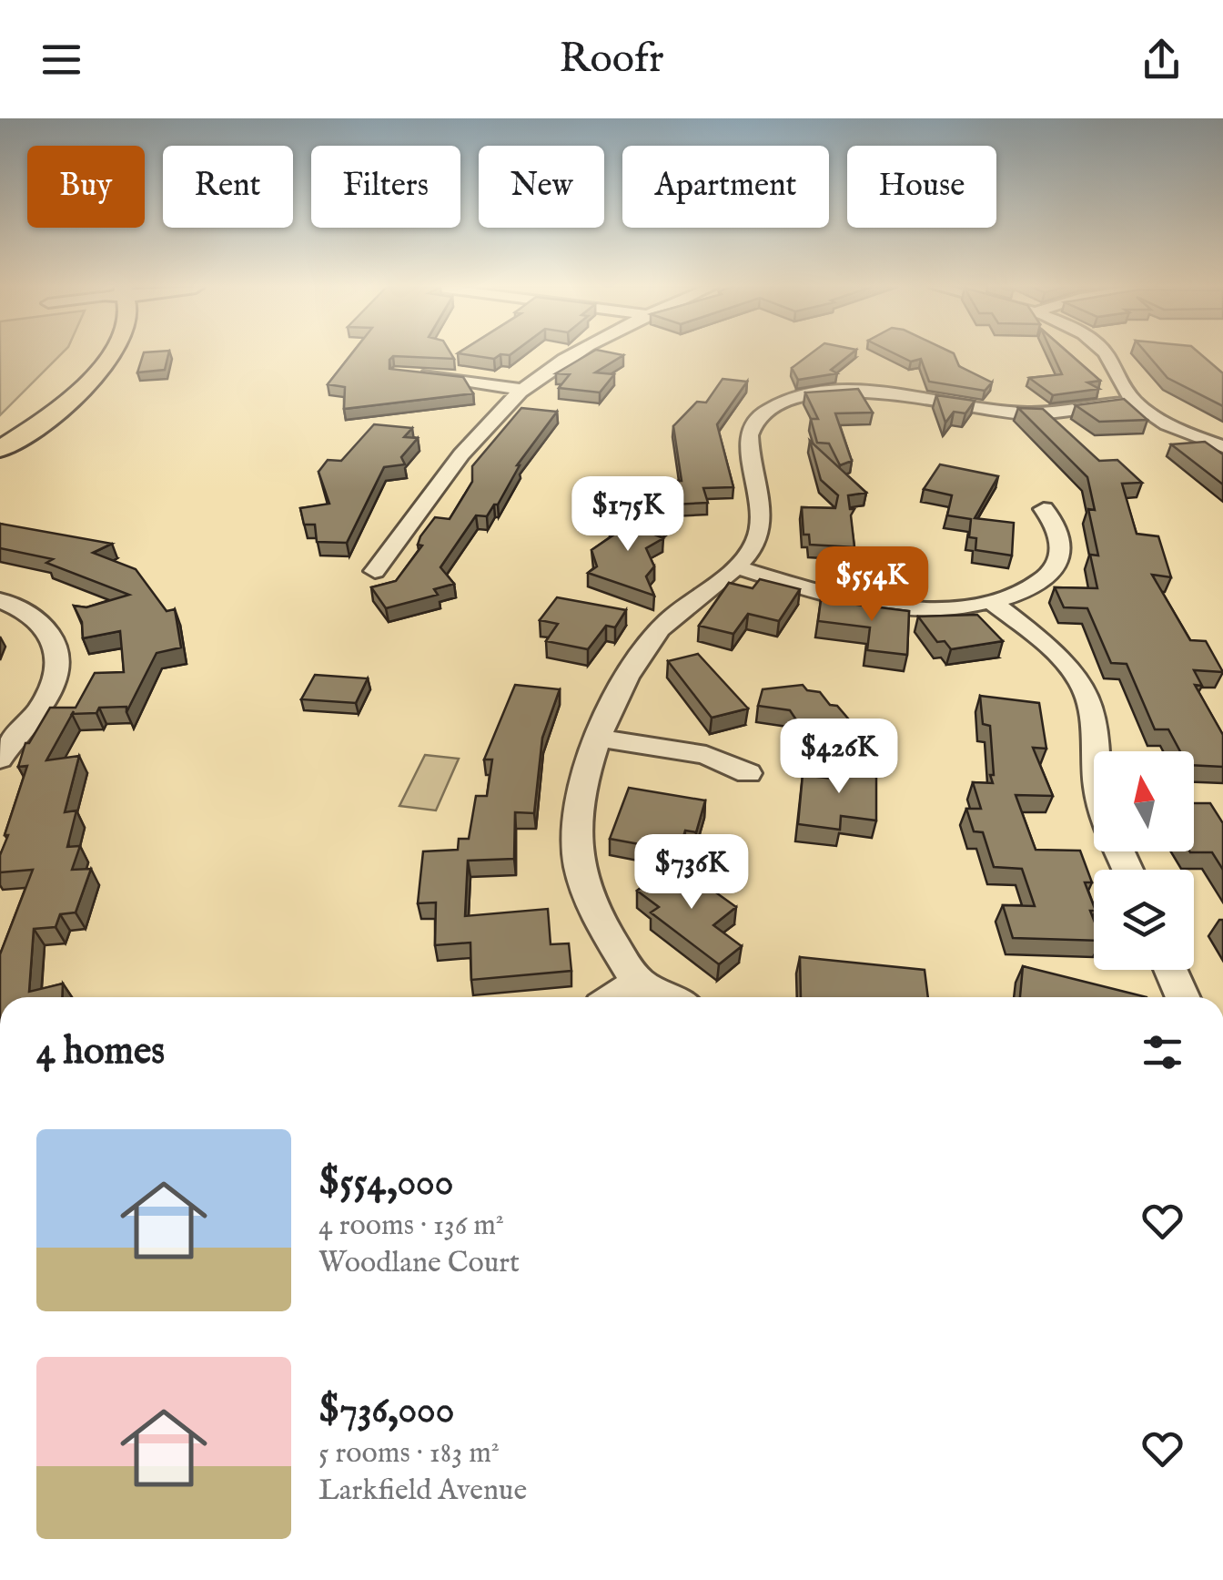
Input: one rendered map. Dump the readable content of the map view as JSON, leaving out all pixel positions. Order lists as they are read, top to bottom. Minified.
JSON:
{"north":"top","page":{"header":"Roofr","chip":["Buy","Rent","Filters","New","Apartment","House"],"price":["$175K","$554K","$426K","$736K"],"heading":"4 homes","list":[{"name":"$554,000","note":"4 rooms · 136 m² · Woodlane Court"},{"name":"$736,000","note":"5 rooms · 183 m² · Larkfield Avenue"}]}}
